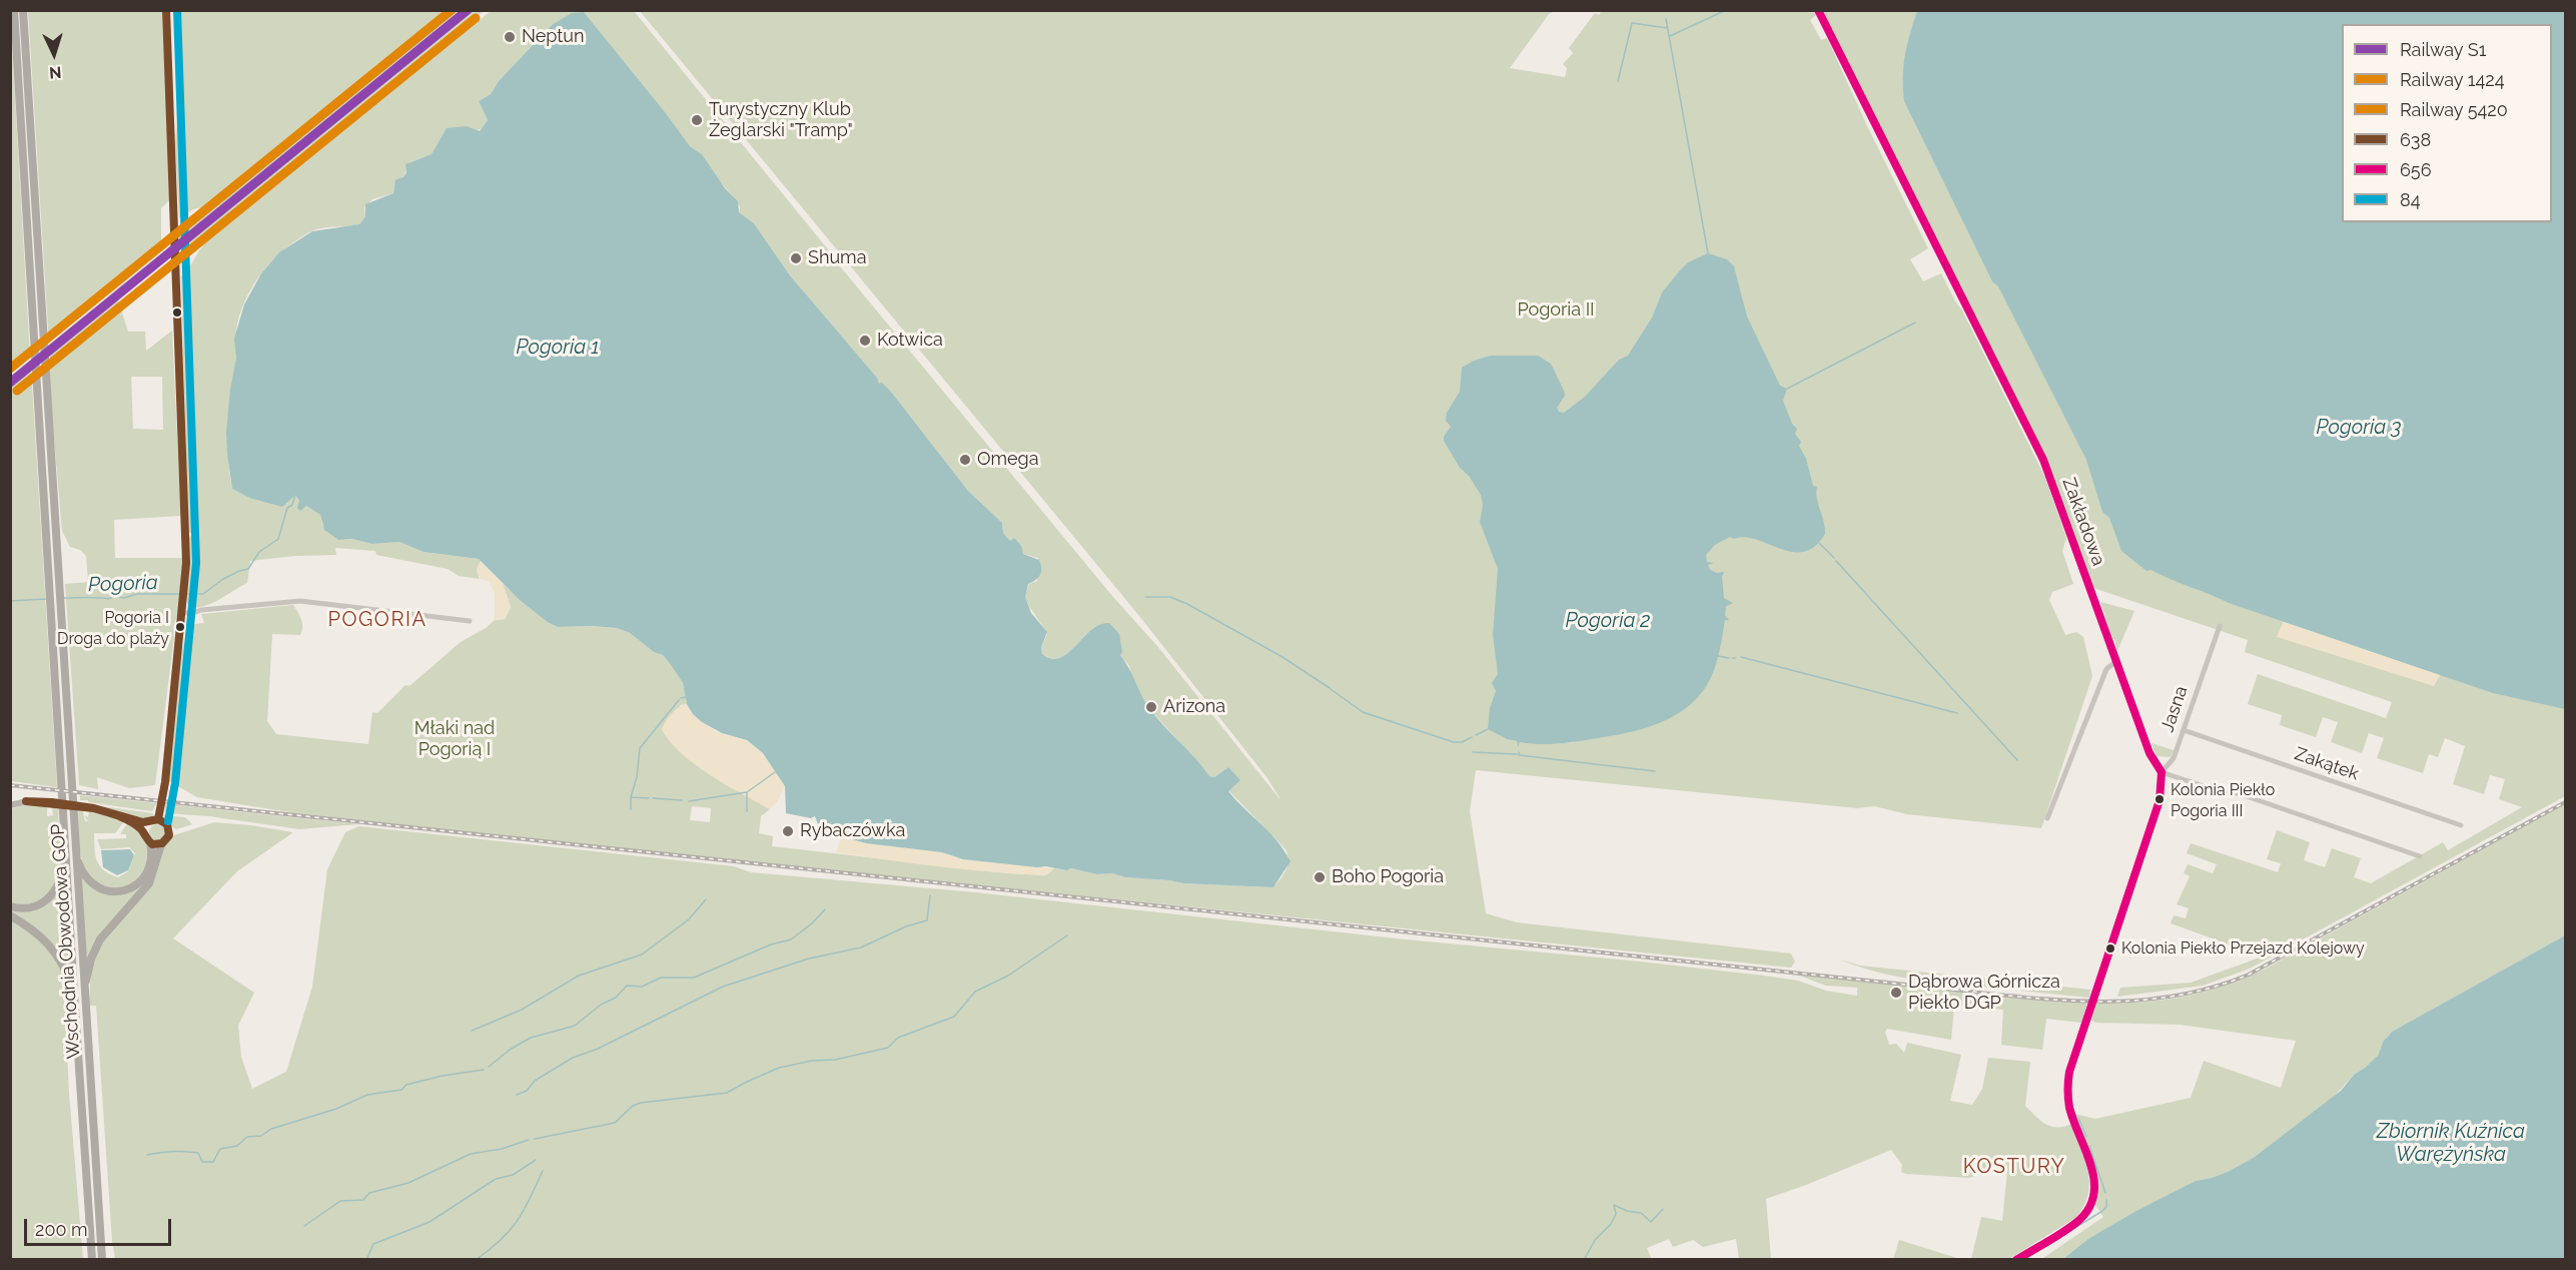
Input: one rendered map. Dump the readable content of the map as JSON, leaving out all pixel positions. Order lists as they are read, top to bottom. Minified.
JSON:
{"streets":{"highway":["Wschodnia Obwodowa GOP"],"street":["Zakładowa","Jasna","Zakątek"]},"crossings":[["Zakładowa","Jasna"],["Jasna","Zakątek"]],"districts":["POGORIA","KOSTURY"],"water":["Pogoria 1","Pogoria 3","Pogoria","Pogoria 2","Zbiornik Kuźnica Warężyńska"],"parks":["Pogoria II","Młaki nad Pogorią I"],"places":["Neptun","Turystyczny Klub Żeglarski \"Tramp\"","Shuma","Kotwica","Omega","Pogoria I Droga do plaży","Arizona","Kolonia Piekło Pogoria III","Rybaczówka","Boho Pogoria","Kolonia Piekło Przejazd Kolejowy","Dąbrowa Górnicza Piekło DGP"],"lines":["rail line S1","rail line 5420","transit line 638","transit line 656","transit line 84","rail line 1424"],"legend":["Railway S1","Railway 1424","Railway 5420","638","656","84"],"scale_bar":"200 m","north":"bottom"}
